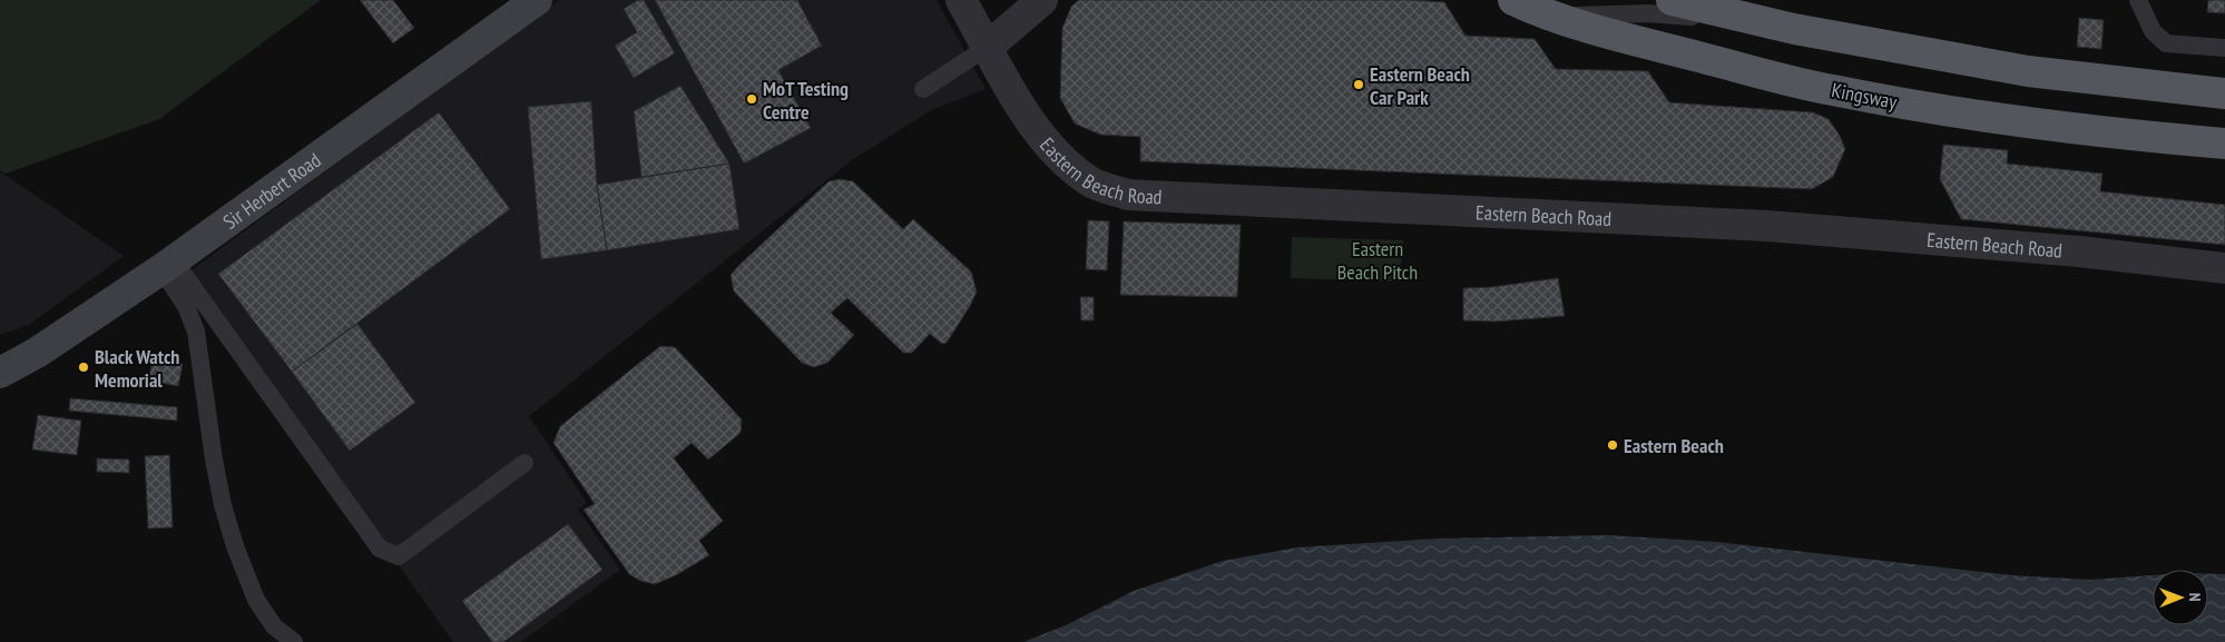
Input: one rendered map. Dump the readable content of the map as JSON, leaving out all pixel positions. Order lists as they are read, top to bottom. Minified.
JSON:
{"streets":{"highway":["Kingsway"],"main road":["Sir Herbert Road"],"street":["Eastern Beach Road"]},"parks":["Eastern Beach Pitch"],"places":["Eastern Beach Car Park","MoT Testing Centre","Black Watch Memorial","Eastern Beach"],"north":"right"}
